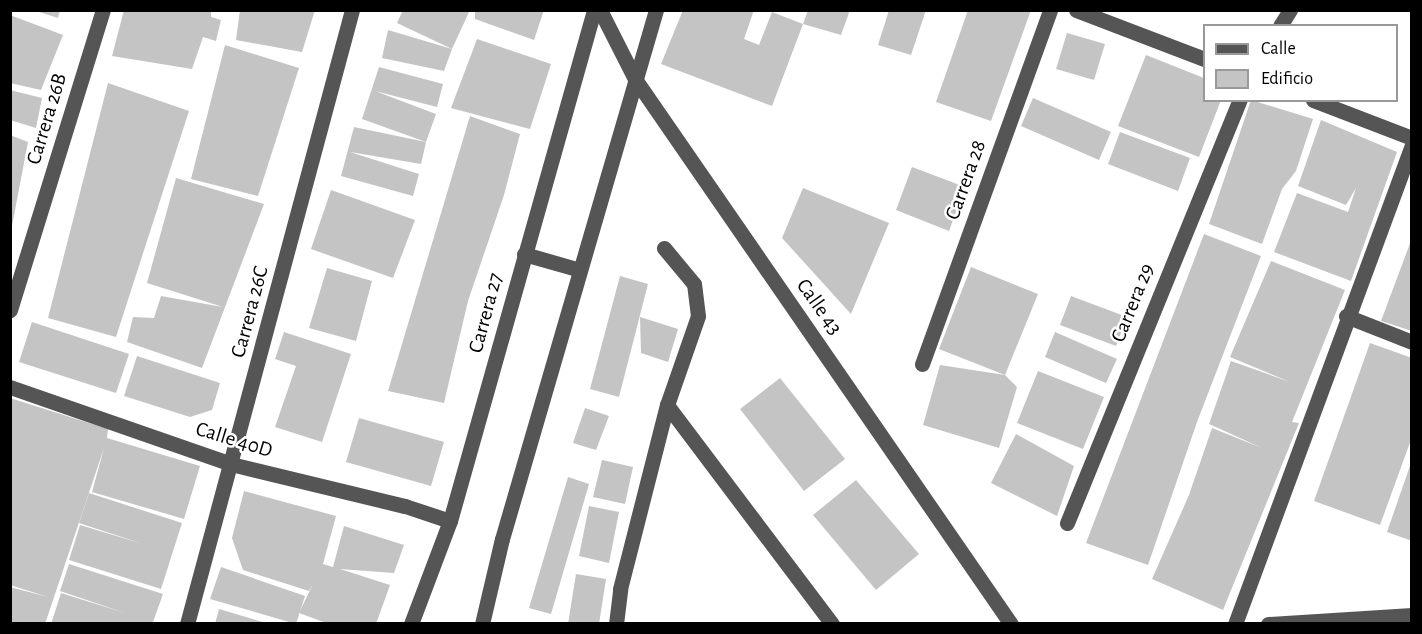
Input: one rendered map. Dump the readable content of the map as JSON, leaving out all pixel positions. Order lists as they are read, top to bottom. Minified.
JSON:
{"streets":{"street":["Carrera 26B","Carrera 28","Carrera 29","Calle 43","Carrera 26C","Carrera 27","Calle 40D"]},"crossings":[["Carrera 26C","Calle 40D"],["Carrera 27","Calle 40D"]],"legend":["Calle","Edificio"]}
